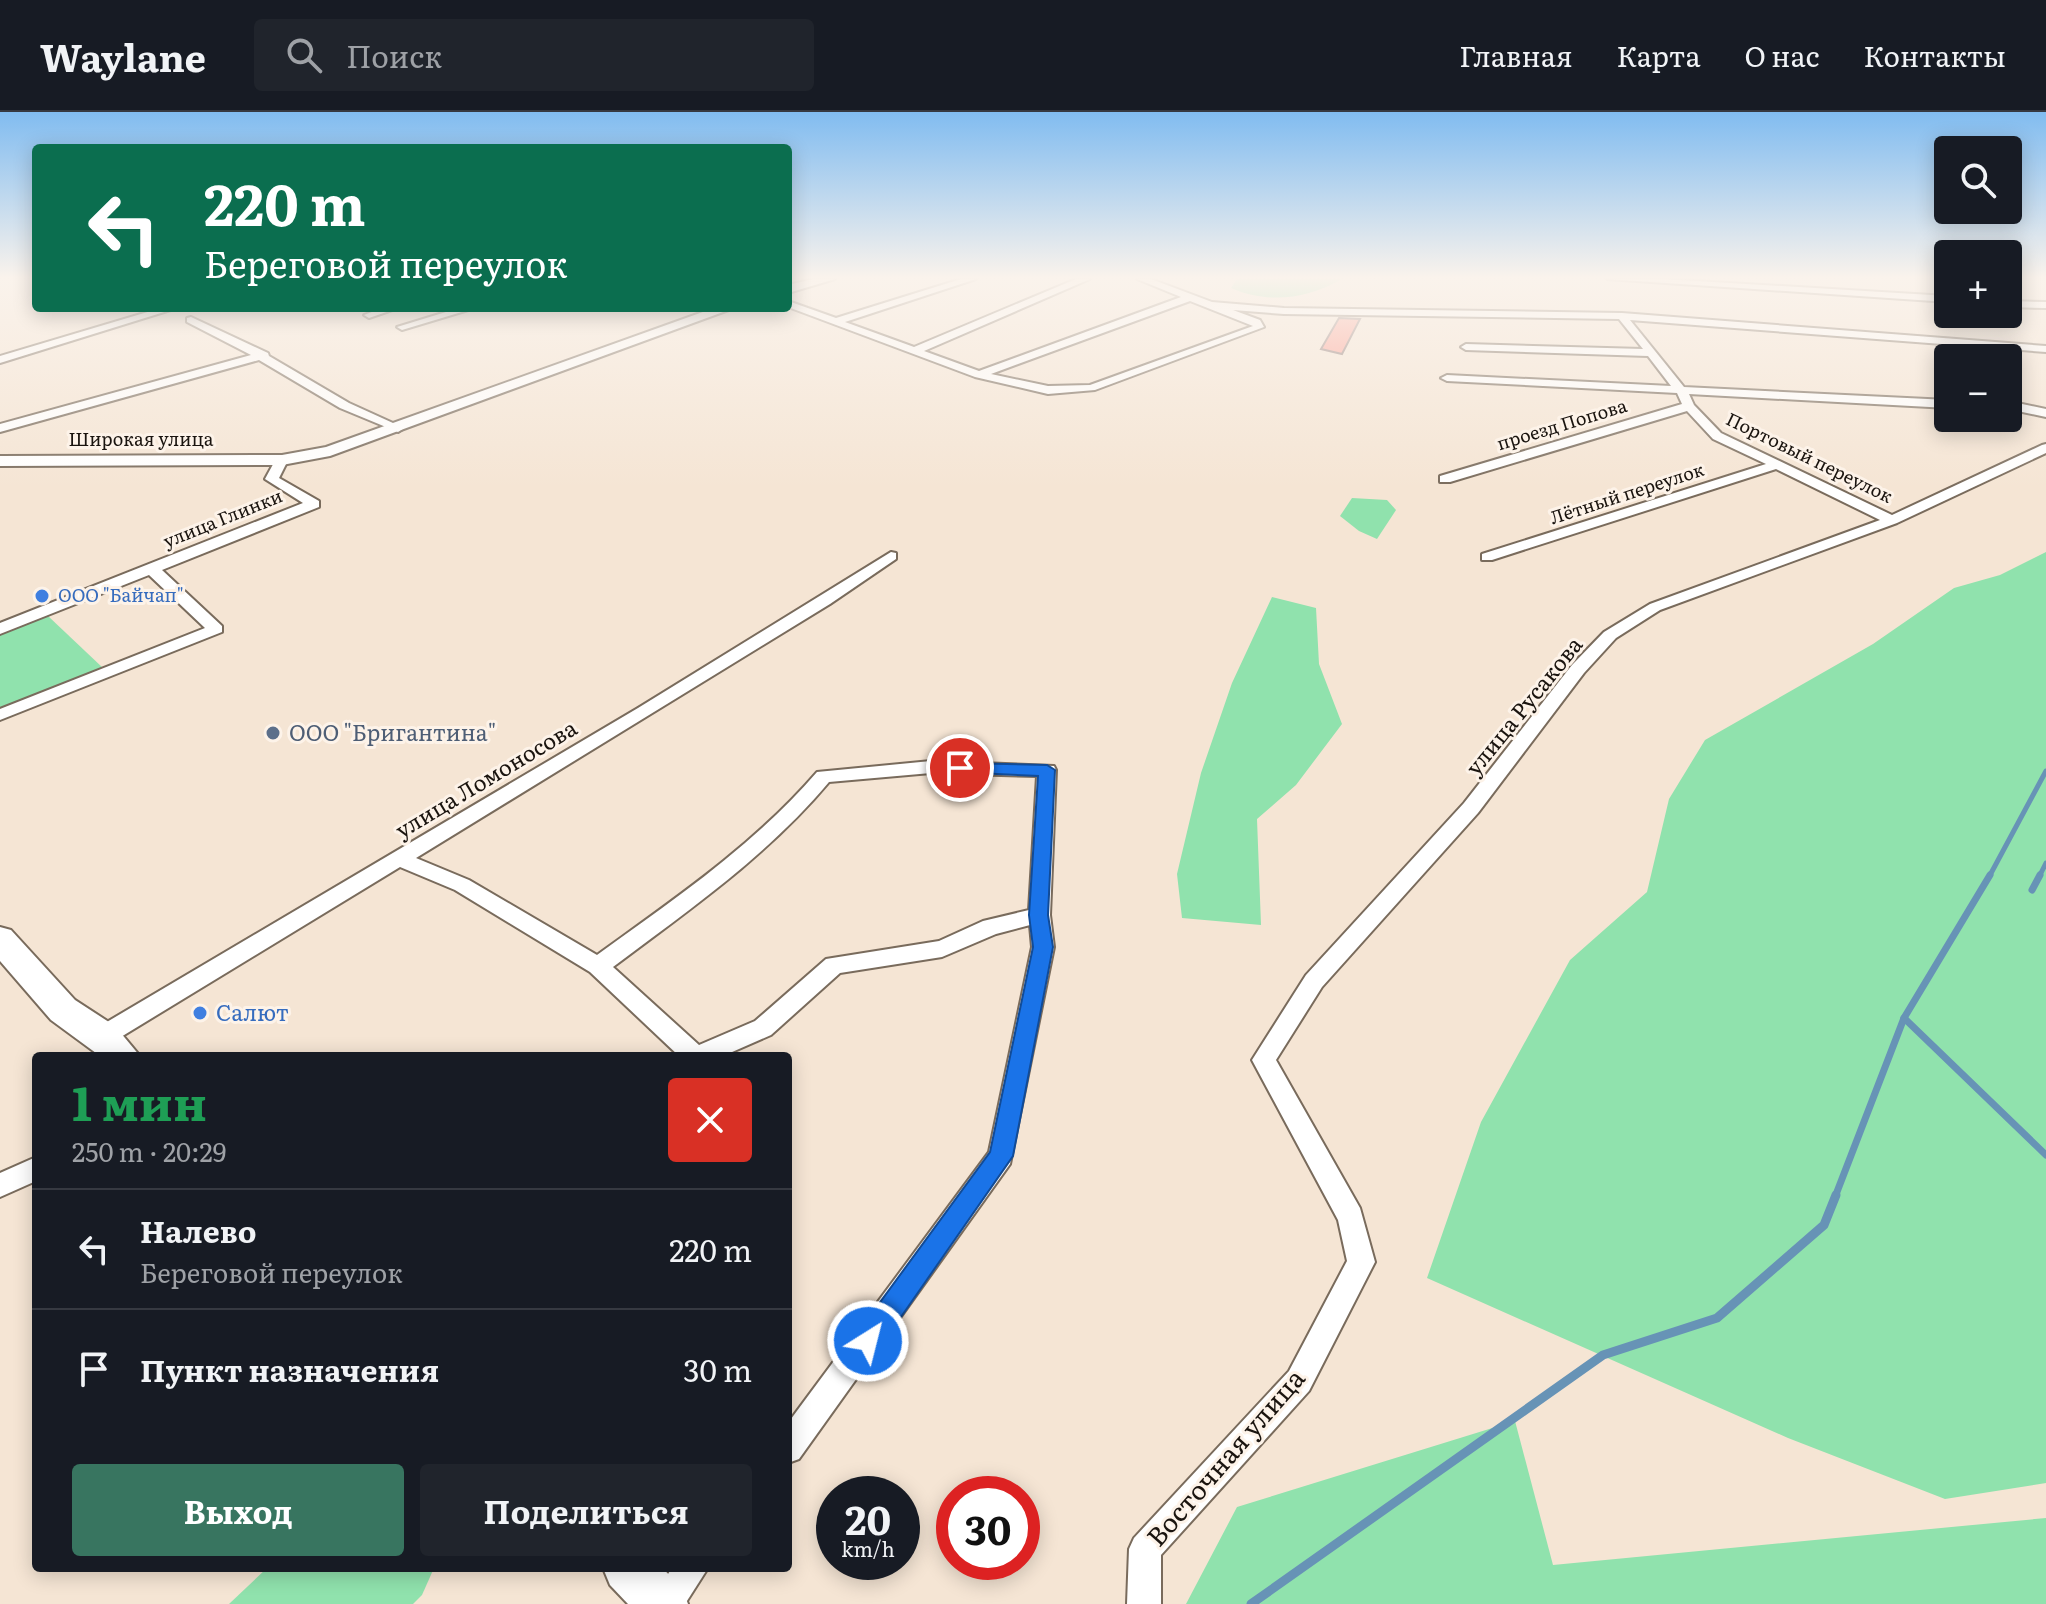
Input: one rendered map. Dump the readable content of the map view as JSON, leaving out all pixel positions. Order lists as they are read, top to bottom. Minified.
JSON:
{"streets":{"street":["проезд Попова","Широкая улица","Портовый переулок","Лётный переулок","улица Глинки","улица Русакова","улица Ломоносова","Восточная улица"]},"crossings":[["проезд Попова","Портовый переулок"],["Широкая улица","улица Глинки"],["Портовый переулок","Лётный переулок"],["Портовый переулок","улица Русакова"],["улица Русакова","Восточная улица"]],"places":["ООО \"Байчап\"","ООО \"Бригантина\"","Салют"],"page":{"header":"Waylane","search":"Поиск","nav":["Главная","Карта","О нас","Контакты"],"map_buttons":["+","−"],"turn":["220 m","Береговой переулок"],"heading":["1 мин","250 m · 20:29"],"list":[{"name":"Налево","note":"Береговой переулок","value":"220 m"},{"name":"Пункт назначения","value":"30 m"}],"buttons":["Выход","Поделиться"],"speed":"20 km/h","limit":"30"}}
